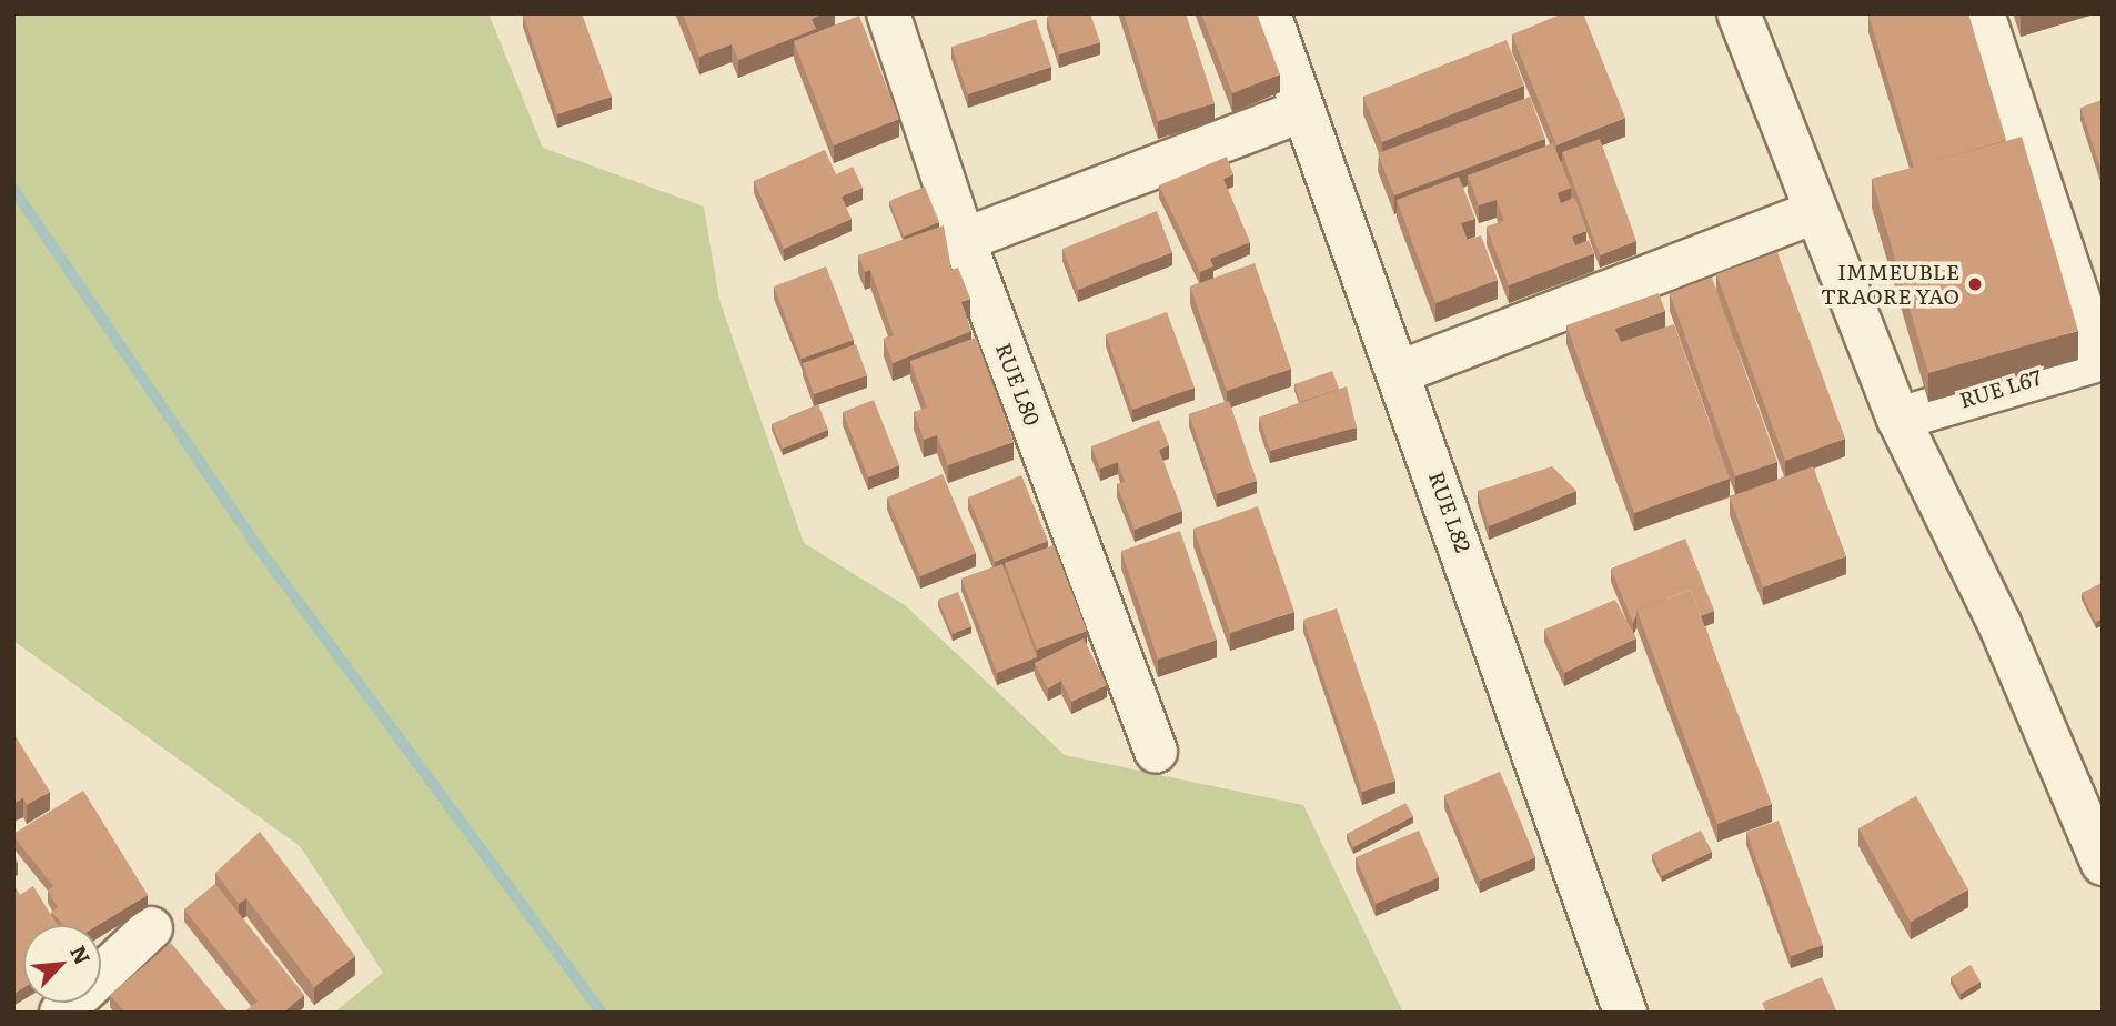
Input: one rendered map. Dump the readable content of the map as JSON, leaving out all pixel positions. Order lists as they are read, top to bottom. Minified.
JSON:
{"streets":{"street":["RUE L80","RUE L67","RUE L82"]},"places":["IMMEUBLE TRAORE YAO"],"north":"top right"}
